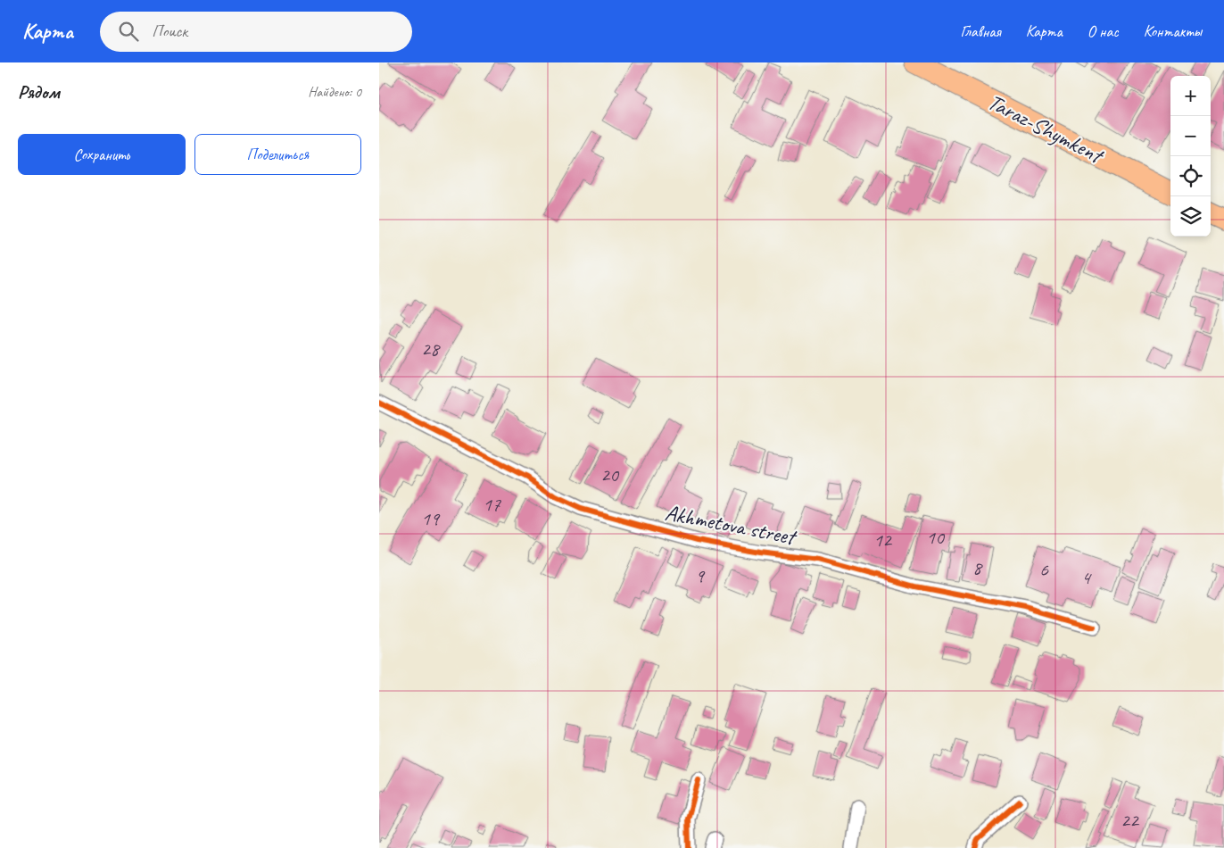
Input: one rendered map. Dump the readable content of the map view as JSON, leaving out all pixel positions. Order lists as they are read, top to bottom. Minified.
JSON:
{"streets":{"main road":["Taraz-Shymkent"],"street":["Akhmetova street"]},"house_numbers":["28","20","17","19","10","12","8","6","9","4","22"],"page":{"header":"Карта","search":"Поиск","nav":["Главная","Карта","О нас","Контакты"],"heading":["Рядом","Найдено: 0"],"map_buttons":["+","−"],"buttons":["Сохранить","Поделиться"]}}
